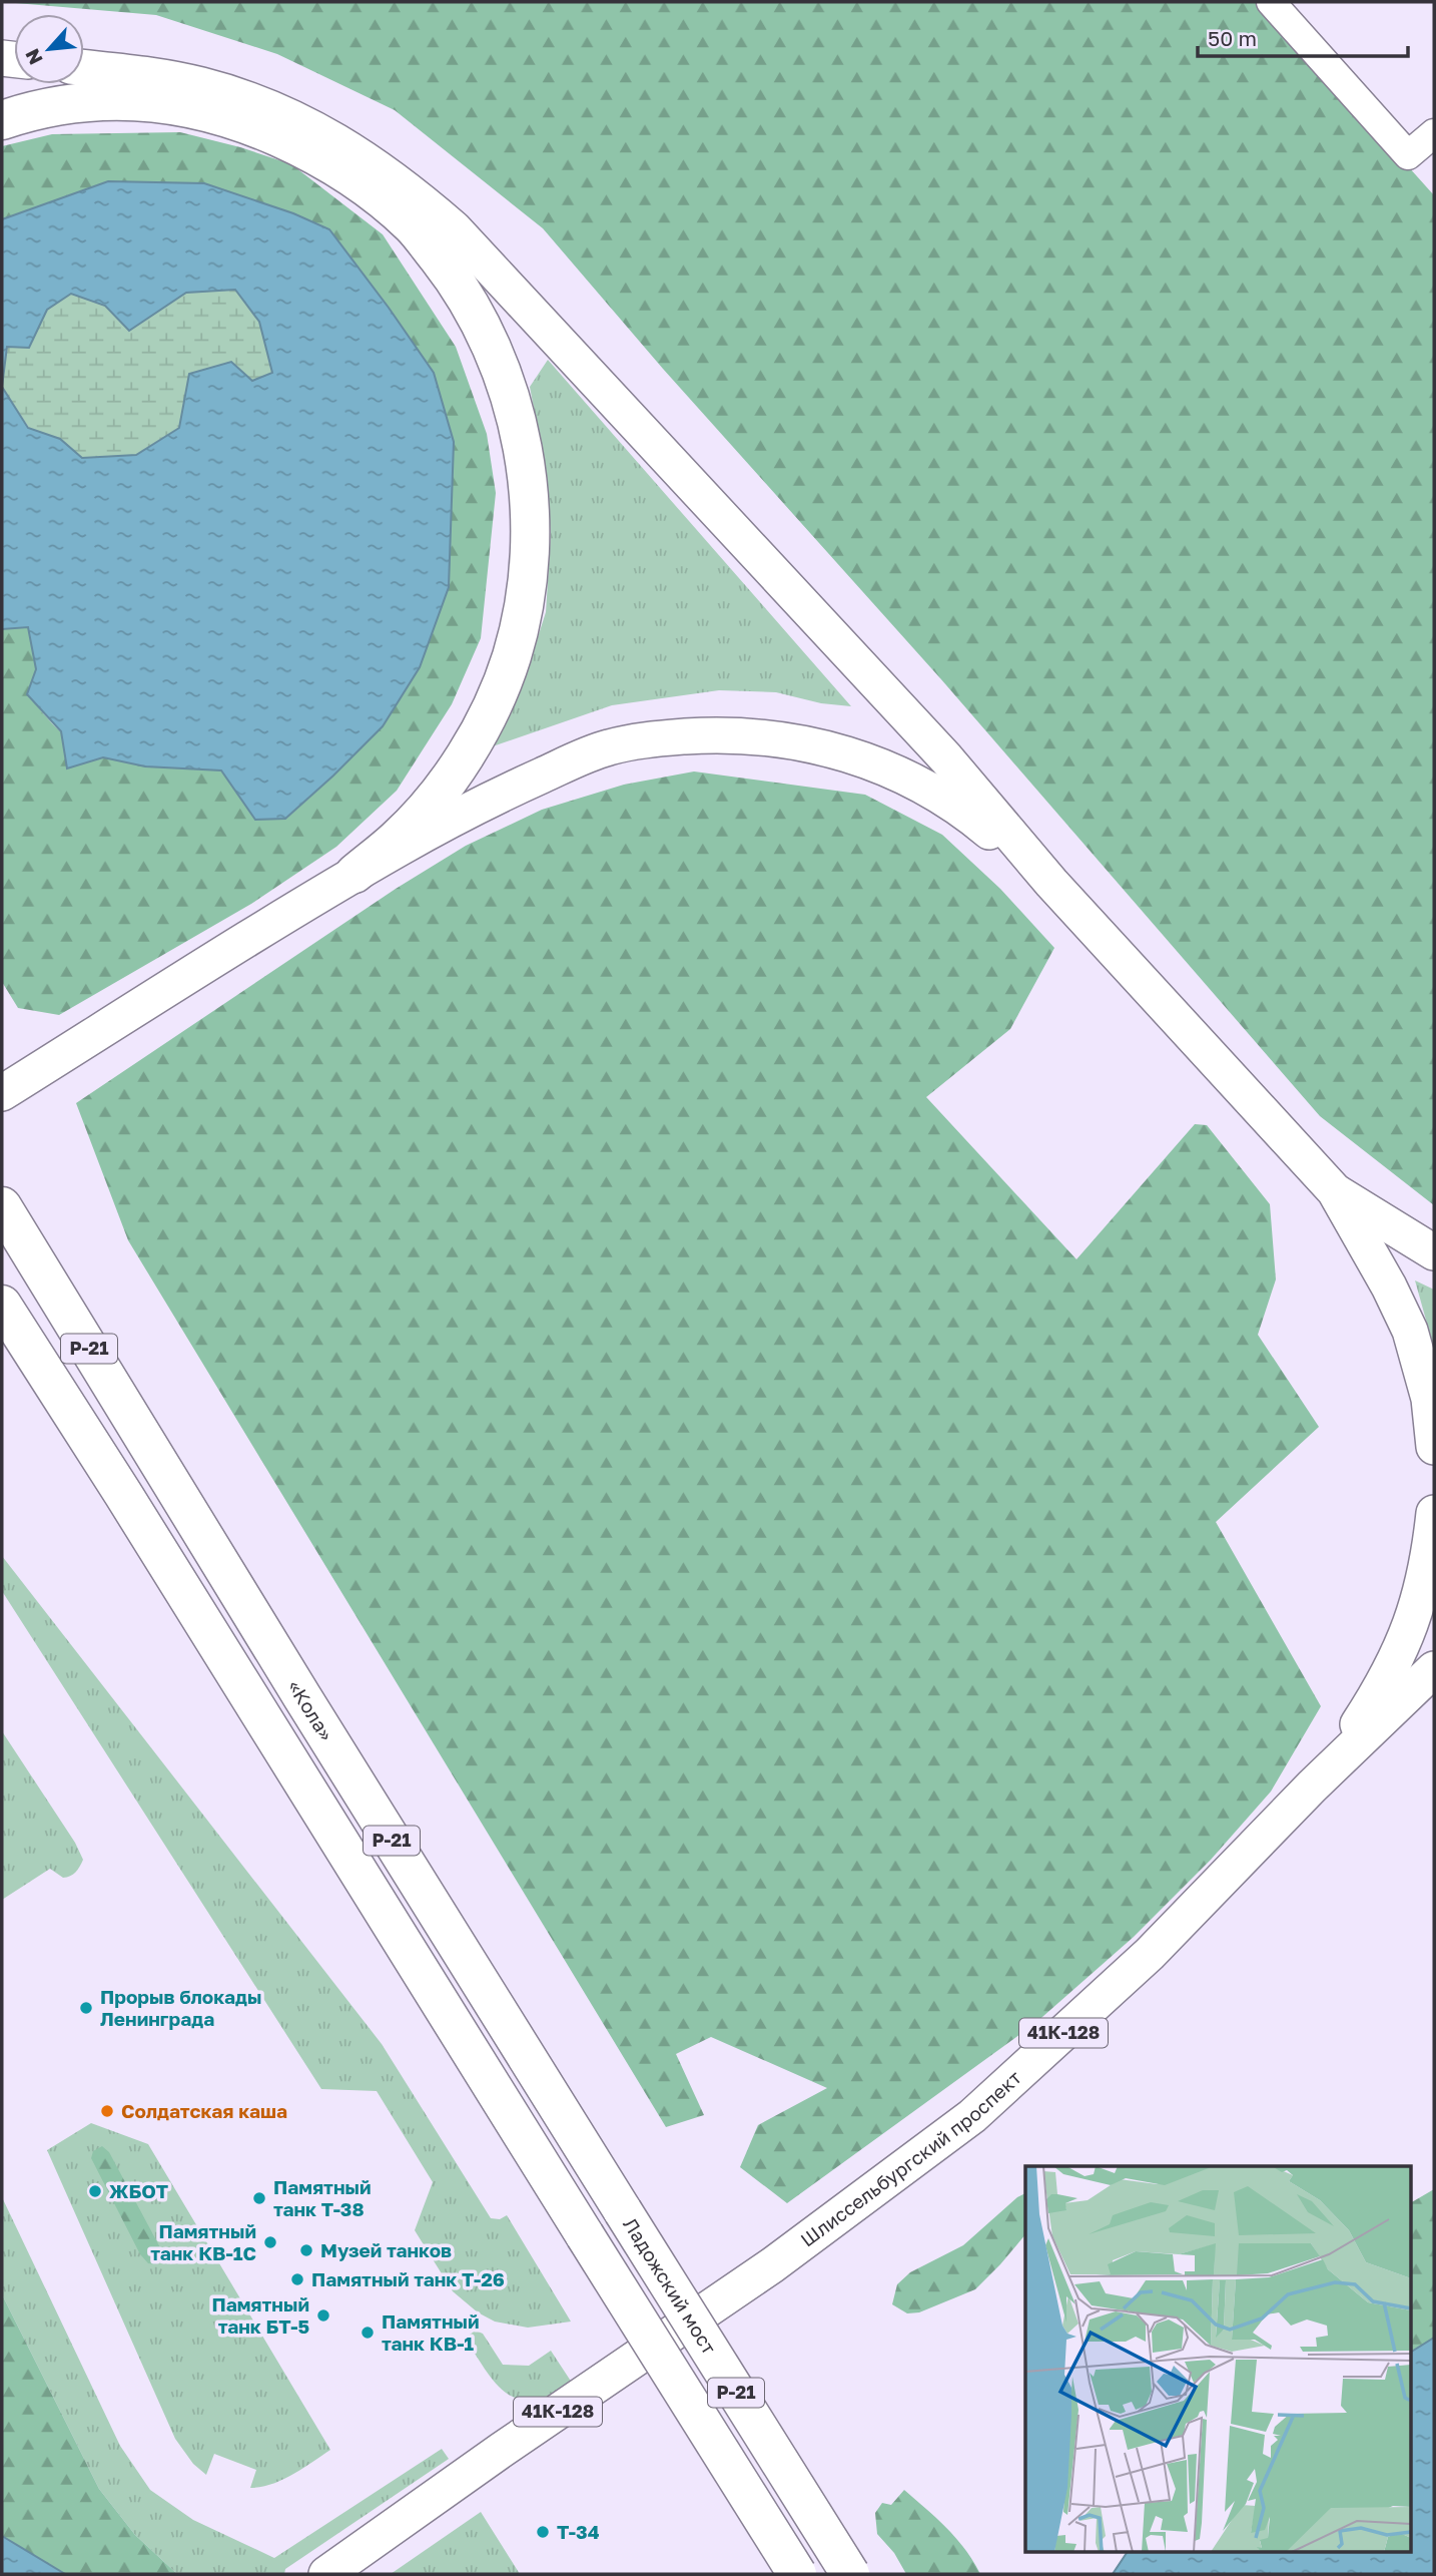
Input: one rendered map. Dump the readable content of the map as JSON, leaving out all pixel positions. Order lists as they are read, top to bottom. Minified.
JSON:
{"streets":{"highway":["Р-21","«Кола»","Ладожский мост"],"main road":["41К-128","Шлиссельбургский проспект"]},"crossings":[["«Кола»","Ладожский мост"]],"places":["Прорыв блокады Ленинграда","Солдатская каша","ЖБОТ","Памятный танк Т-38","Памятный танк КВ-1С","Музей танков","Памятный танк Т-26","Памятный танк БТ-5","Памятный танк КВ-1","Т-34"],"scale_bar":"50 m","north":"bottom left"}
